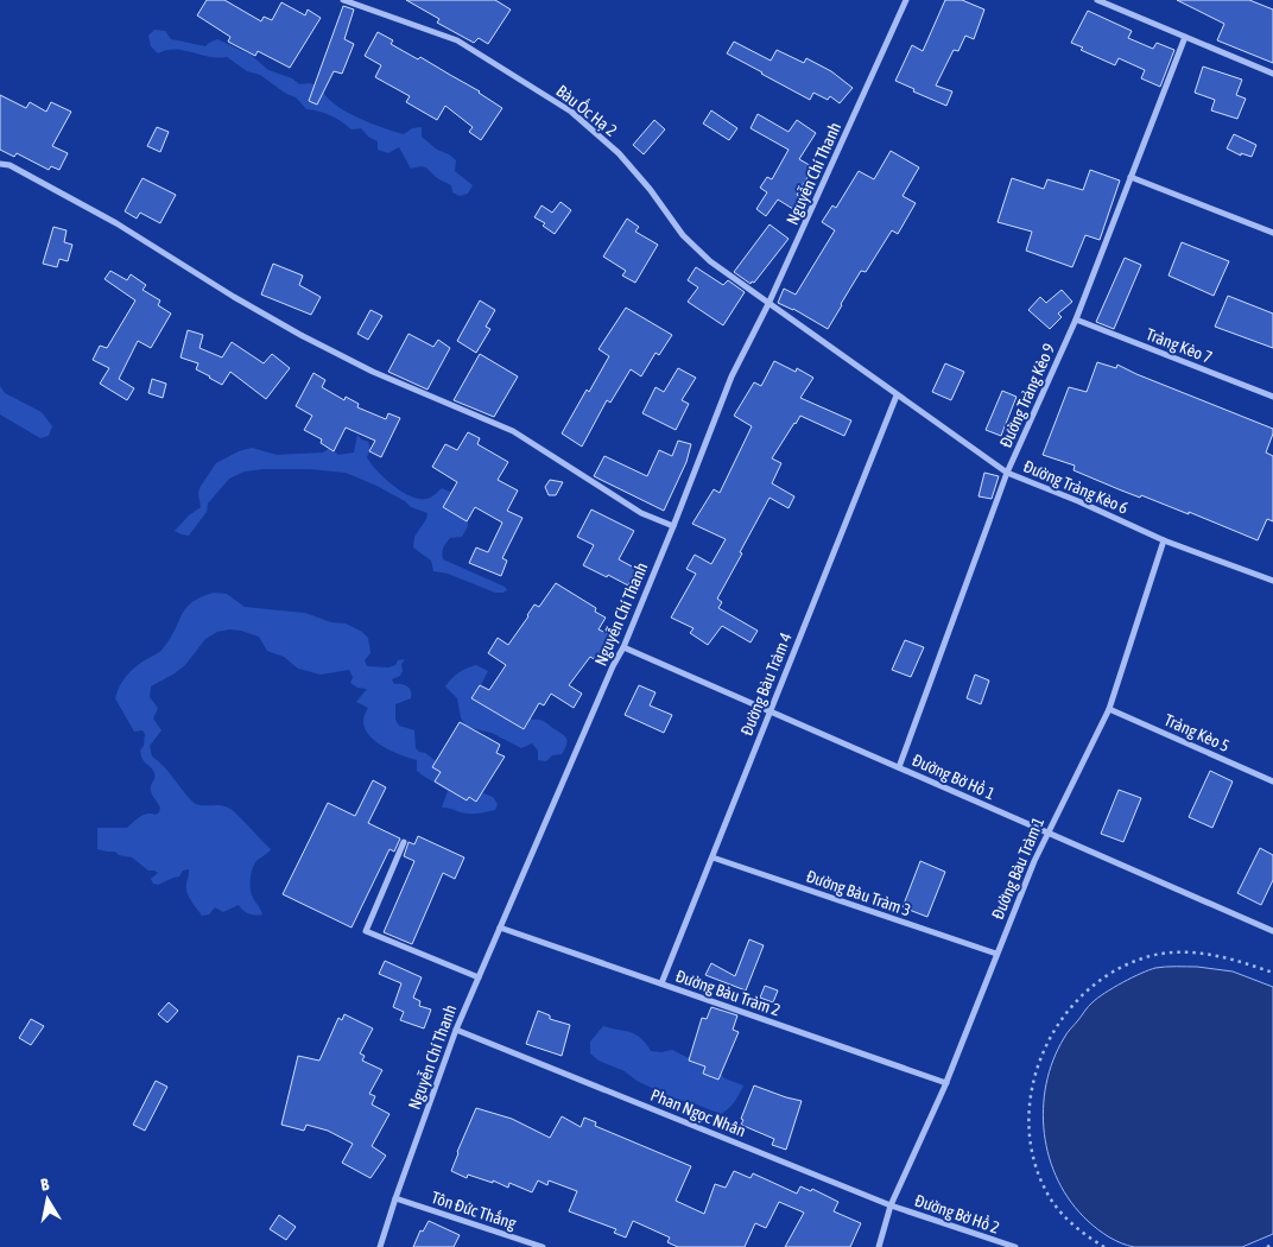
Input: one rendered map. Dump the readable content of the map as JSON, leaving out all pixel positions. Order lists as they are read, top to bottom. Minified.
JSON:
{"streets":{"street":["Bàu Ốc Hạ 2","Nguyễn Chí Thanh","Trảng Kèo 7","Đường Trảng Kèo 9","Đường Trảng Kèo 6","Đường Bàu Tràm 4","Trảng Kèo 5","Đường Bờ Hồ 1","Đường Bàu Tràm 1","Đường Bàu Tràm 3","Đường Bàu Tràm 2","Phan Ngọc Nhân","Tôn Đức Thắng","Đường Bờ Hồ 2"]},"crossings":[["Bàu Ốc Hạ 2","Nguyễn Chí Thanh"],["Bàu Ốc Hạ 2","Đường Trảng Kèo 6"],["Nguyễn Chí Thanh","Đường Trảng Kèo 6"],["Nguyễn Chí Thanh","Đường Bờ Hồ 1"],["Nguyễn Chí Thanh","Đường Bàu Tràm 2"],["Nguyễn Chí Thanh","Phan Ngọc Nhân"],["Nguyễn Chí Thanh","Tôn Đức Thắng"],["Trảng Kèo 7","Đường Trảng Kèo 9"],["Đường Trảng Kèo 9","Đường Trảng Kèo 6"],["Đường Trảng Kèo 9","Đường Bờ Hồ 1"],["Đường Trảng Kèo 6","Đường Bàu Tràm 4"],["Đường Trảng Kèo 6","Đường Bàu Tràm 1"],["Đường Bàu Tràm 4","Đường Bờ Hồ 1"],["Đường Bàu Tràm 4","Đường Bàu Tràm 3"],["Đường Bàu Tràm 4","Đường Bàu Tràm 2"],["Trảng Kèo 5","Đường Bàu Tràm 1"],["Đường Bờ Hồ 1","Đường Bàu Tràm 1"],["Đường Bàu Tràm 1","Đường Bàu Tràm 3"],["Đường Bàu Tràm 1","Đường Bàu Tràm 2"],["Đường Bàu Tràm 1","Phan Ngọc Nhân"],["Đường Bàu Tràm 1","Đường Bờ Hồ 2"],["Phan Ngọc Nhân","Đường Bờ Hồ 2"]],"north":"top"}
